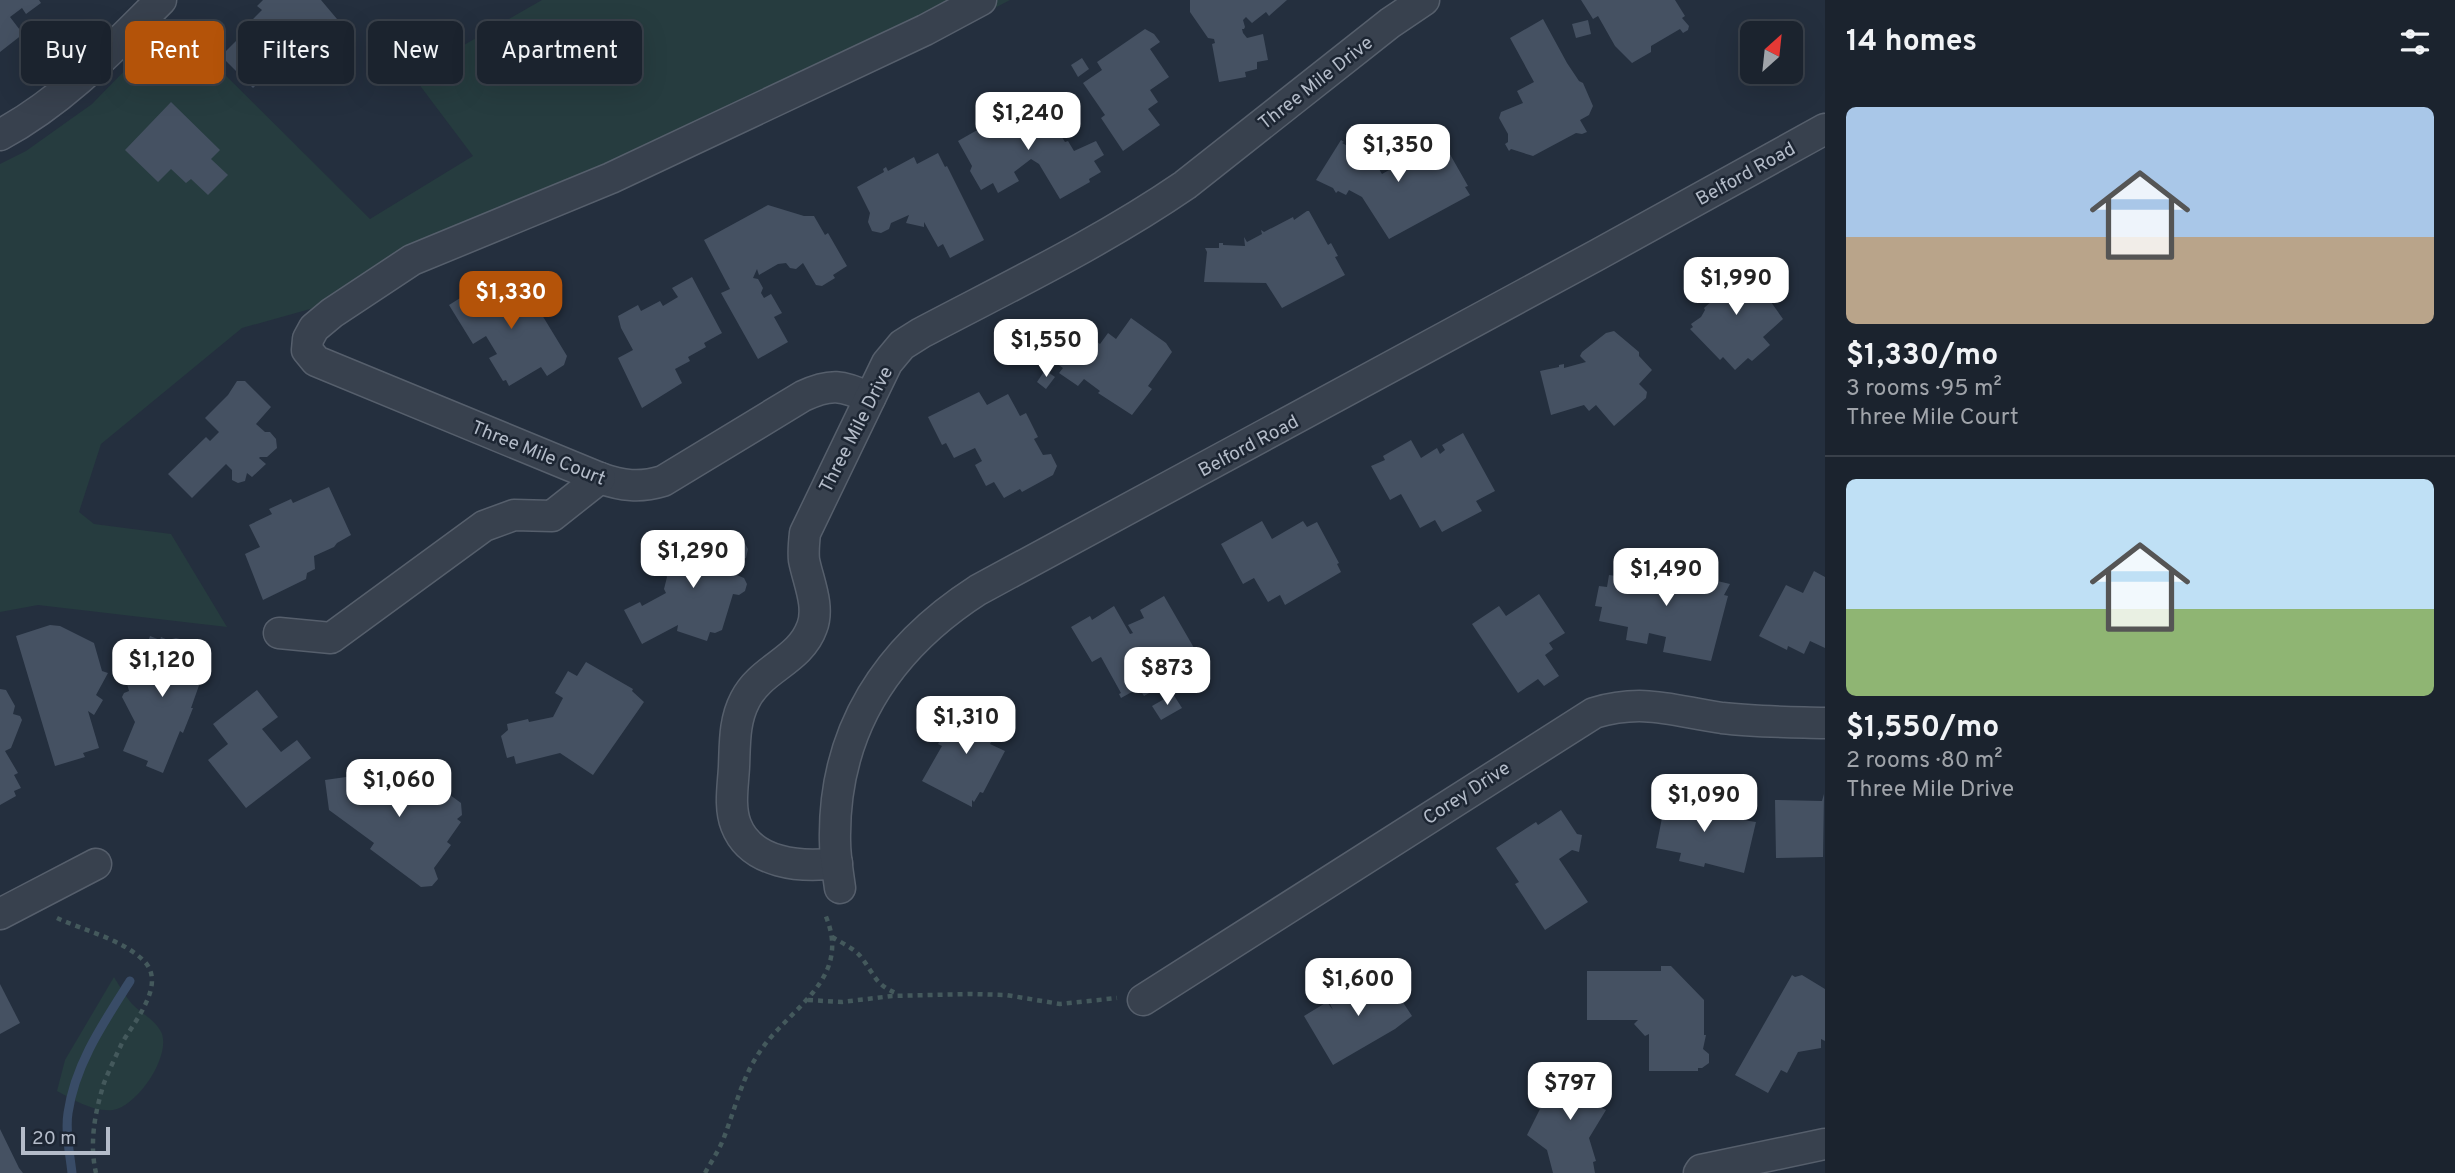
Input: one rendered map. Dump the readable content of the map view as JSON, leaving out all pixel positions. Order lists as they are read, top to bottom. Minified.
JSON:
{"streets":{"street":["Three Mile Drive","Belford Road","Three Mile Court","Corey Drive"]},"crossings":[["Three Mile Drive","Belford Road"],["Three Mile Drive","Three Mile Court"]],"scale_bar":"20 m","north":"top right","page":{"heading":"14 homes","chip":["Buy","Rent","Filters","New","Apartment"],"list":[{"name":"$1,330/mo","note":"3 rooms · 95 m² · Three Mile Court"},{"name":"$1,550/mo","note":"2 rooms · 80 m² · Three Mile Drive"}],"price":["$1,240","$1,350","$1,990","$1,330","$1,550","$1,290","$1,490","$1,120","$873","$1,310","$1,060","$1,090","$1,600","$797"],"scale":"20 m"}}
